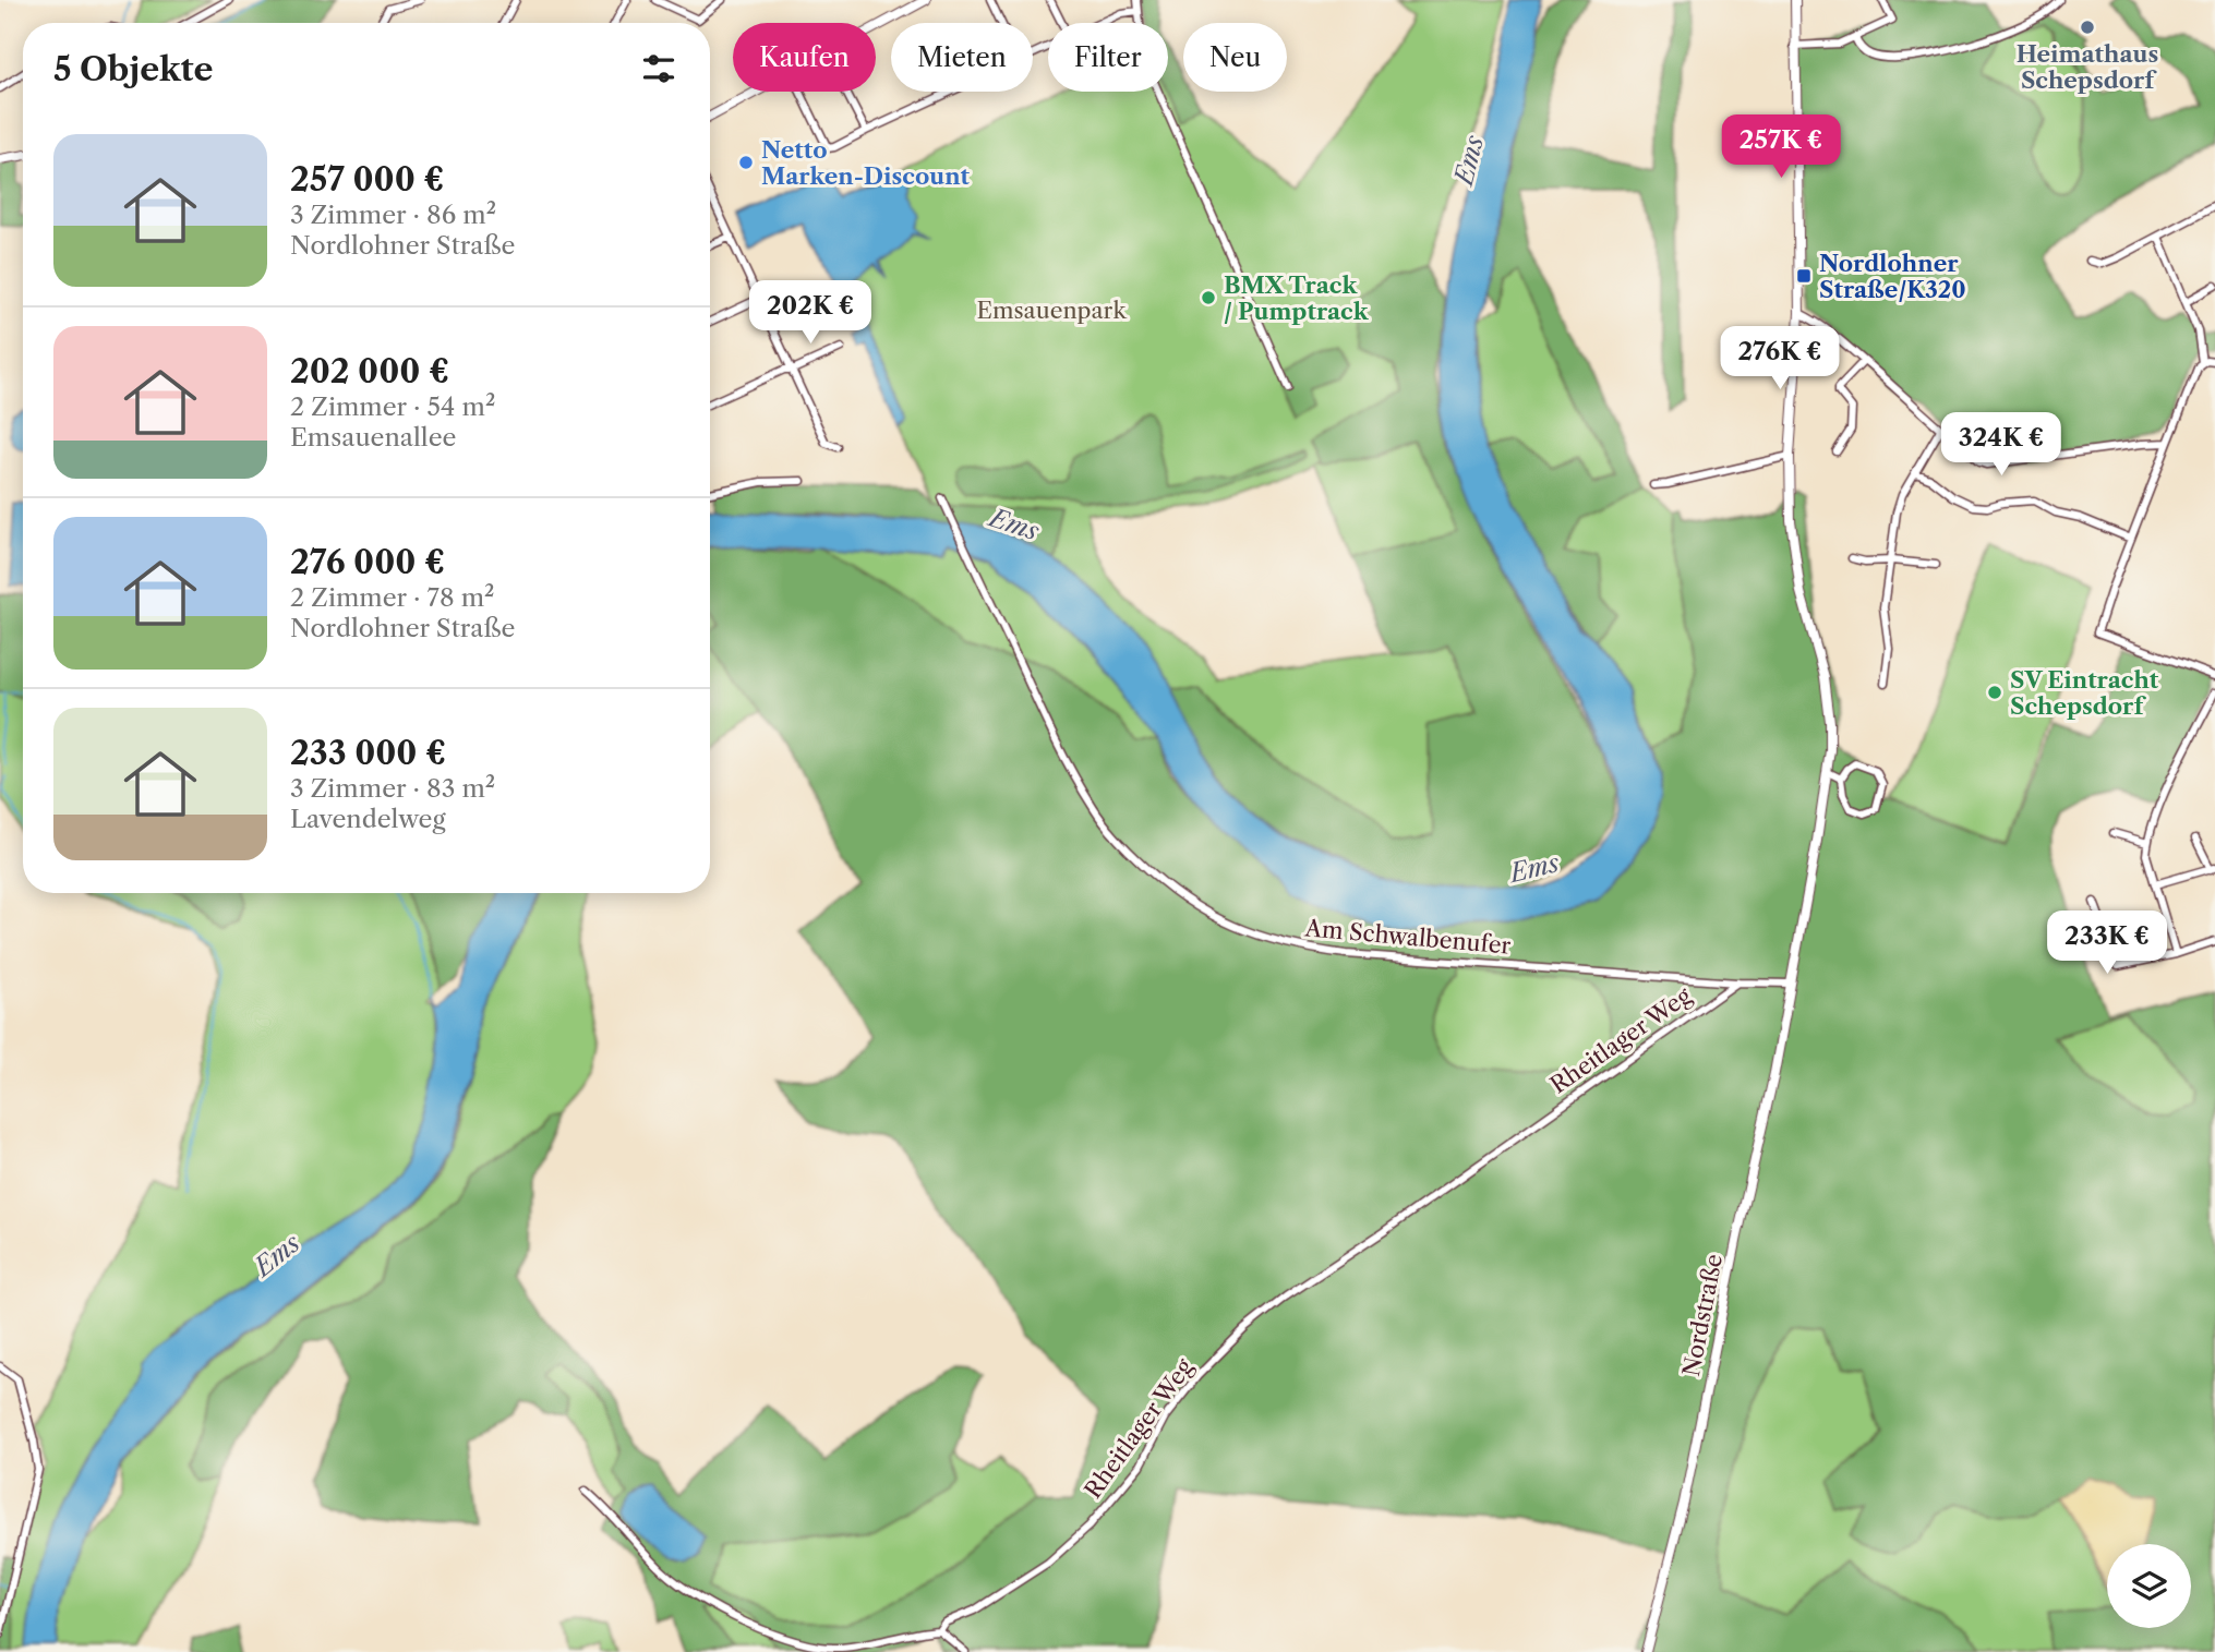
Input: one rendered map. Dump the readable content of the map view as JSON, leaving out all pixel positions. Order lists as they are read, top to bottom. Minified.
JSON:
{"streets":{"street":["Am Schwalbenufer","Rheitlager Weg","Nordstraße"]},"crossings":[["Am Schwalbenufer","Rheitlager Weg"],["Am Schwalbenufer","Nordstraße"]],"water":["Ems"],"parks":["Emsauenpark"],"places":{"other":["Heimathaus Schepsdorf","Netto Marken-Discount","BMX Track / Pumptrack","SV Eintracht Schepsdorf"],"transit":["Nordlohner Straße/K320"]},"page":{"chip":["Kaufen","Mieten","Filter","Neu"],"heading":"5 Objekte","price":["257K €","202K €","276K €","324K €","233K €"],"list":[{"name":"257 000 €","note":"3 Zimmer · 86 m² · Nordlohner Straße"},{"name":"202 000 €","note":"2 Zimmer · 54 m² · Emsauenallee"},{"name":"276 000 €","note":"2 Zimmer · 78 m² · Nordlohner Straße"},{"name":"233 000 €","note":"3 Zimmer · 83 m² · Lavendelweg"}]}}
